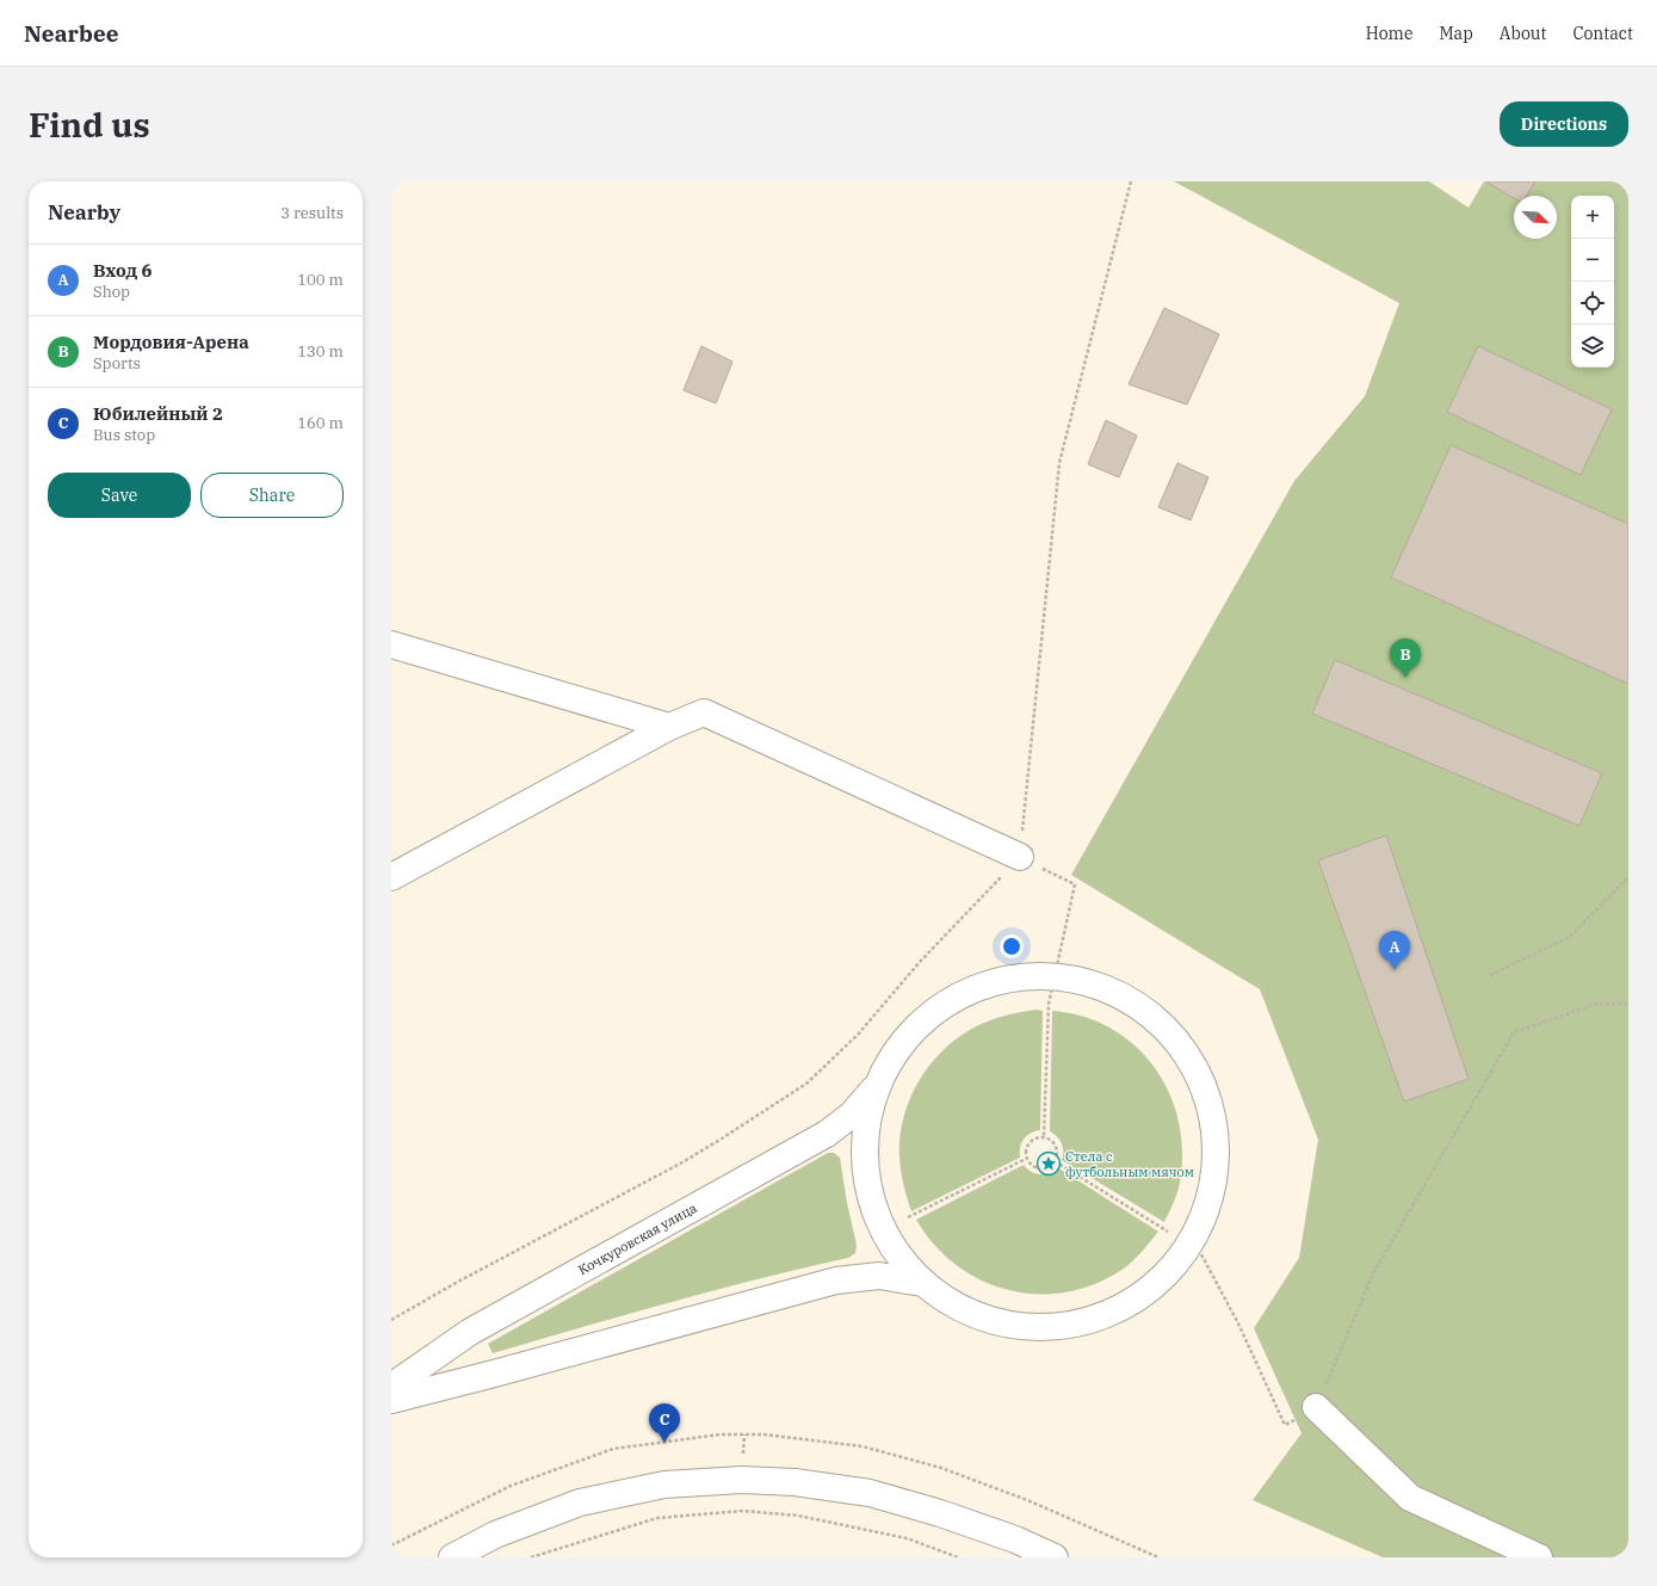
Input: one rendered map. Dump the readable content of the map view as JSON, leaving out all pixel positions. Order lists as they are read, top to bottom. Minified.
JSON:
{"streets":{"street":["Кочкуровская улица"]},"places":{"place":["Стела с футбольным мячом"]},"north":"bottom right","page":{"header":"Nearbee","nav":["Home","Map","About","Contact"],"buttons":["Directions",["Save","Share"]],"title":"Find us","heading":["Nearby","3 results"],"map_buttons":["+","−"],"list":[{"mark":"A","name":"Вход 6","note":"Shop","value":"100 m"},{"mark":"B","name":"Мордовия-Арена","note":"Sports","value":"130 m"},{"mark":"C","name":"Юбилейный 2","note":"Bus stop","value":"160 m"}],"pins":["B","A","C"]}}
